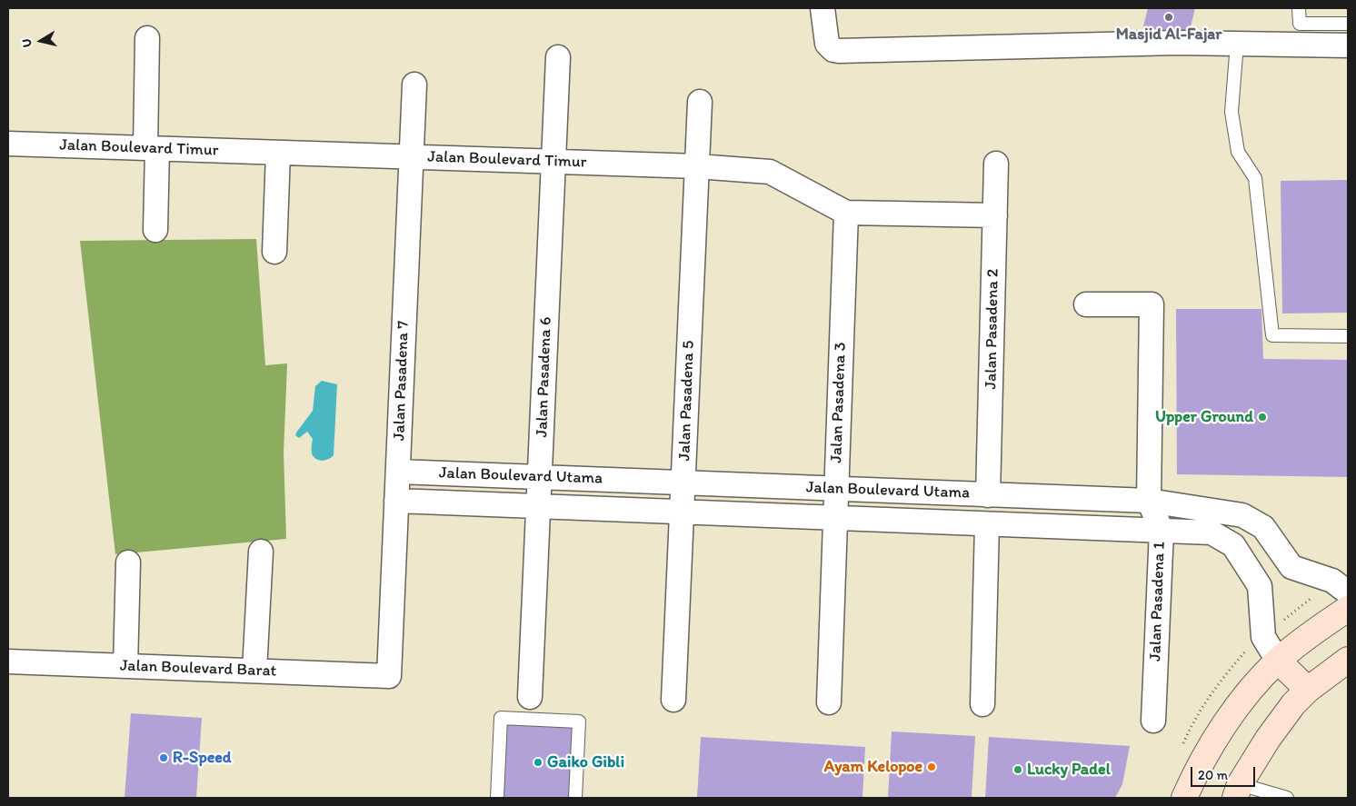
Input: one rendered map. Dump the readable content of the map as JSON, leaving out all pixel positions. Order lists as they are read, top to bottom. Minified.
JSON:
{"streets":{"street":["Jalan Boulevard Timur","Jalan Pasadena 2","Jalan Pasadena 6","Jalan Pasadena 7","Jalan Pasadena 5","Jalan Pasadena 3","Jalan Boulevard Utama","Jalan Pasadena 1","Jalan Boulevard Barat"]},"crossings":[["Jalan Boulevard Timur","Jalan Pasadena 2"],["Jalan Boulevard Timur","Jalan Pasadena 6"],["Jalan Boulevard Timur","Jalan Pasadena 7"],["Jalan Boulevard Timur","Jalan Pasadena 5"],["Jalan Boulevard Timur","Jalan Pasadena 3"],["Jalan Pasadena 2","Jalan Boulevard Utama"],["Jalan Pasadena 6","Jalan Boulevard Utama"],["Jalan Pasadena 7","Jalan Boulevard Utama"],["Jalan Pasadena 7","Jalan Boulevard Barat"],["Jalan Pasadena 5","Jalan Boulevard Utama"],["Jalan Pasadena 3","Jalan Boulevard Utama"],["Jalan Boulevard Utama","Jalan Pasadena 1"]],"places":["Masjid Al-Fajar","Upper Ground","R-Speed","Gaiko Gibli","Ayam Kelopoe","Lucky Padel"],"scale_bar":"20 m","north":"left"}
